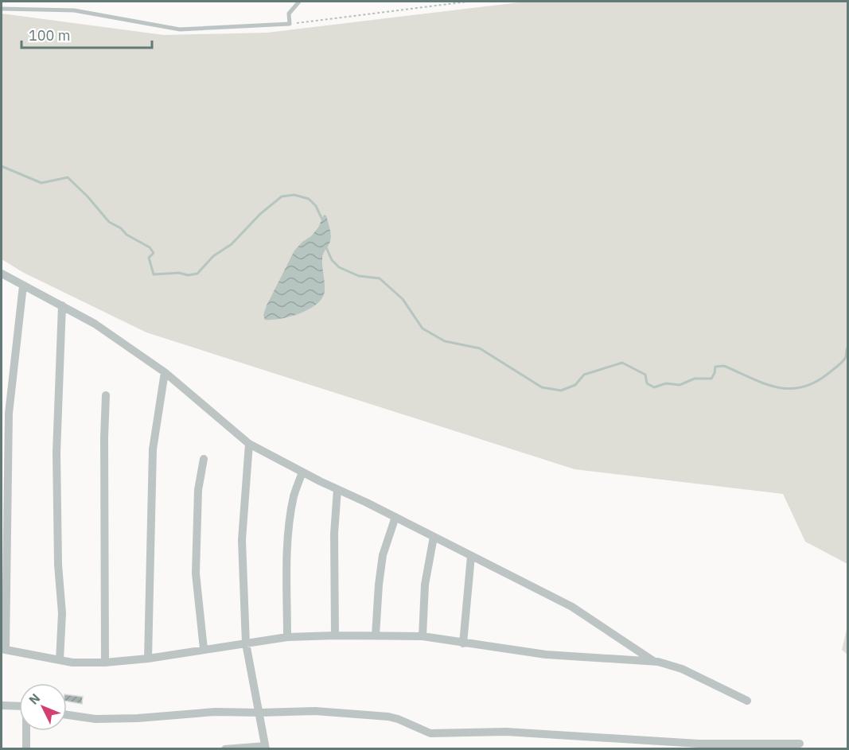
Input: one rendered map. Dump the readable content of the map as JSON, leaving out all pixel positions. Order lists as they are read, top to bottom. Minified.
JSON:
{"scale_bar":"100 m","north":"top left"}
